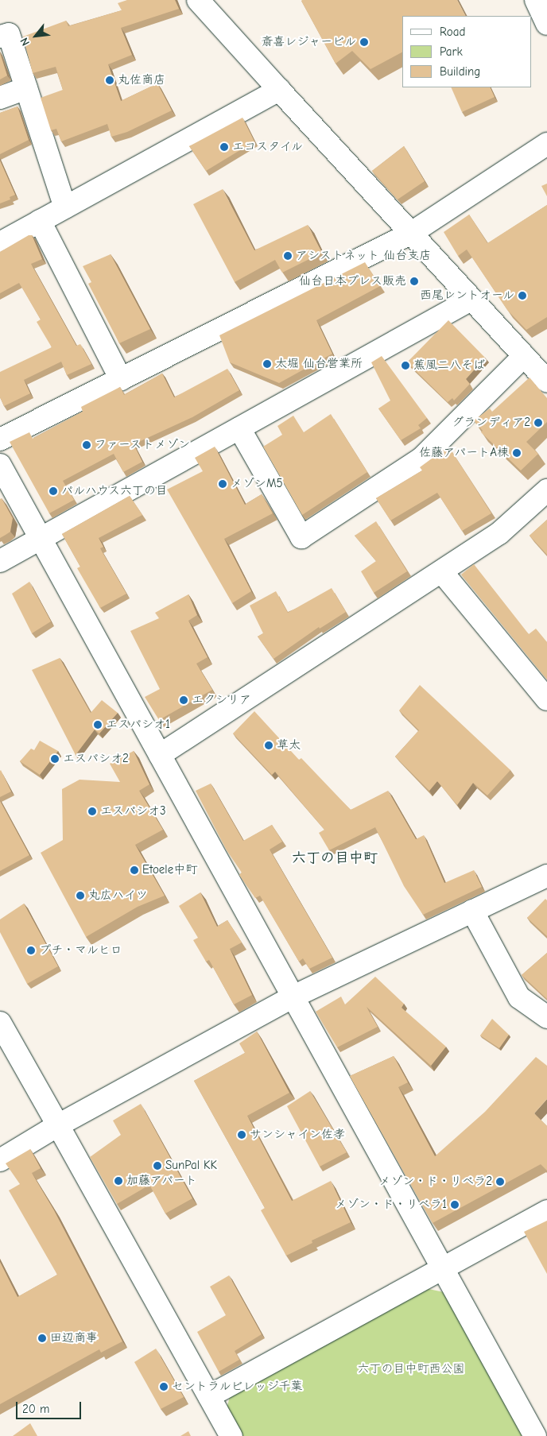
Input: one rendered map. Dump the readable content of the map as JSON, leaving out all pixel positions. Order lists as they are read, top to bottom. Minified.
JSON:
{"districts":["六丁の目中町"],"parks":["六丁の目中町西公園"],"places":["斎喜レジャービル","丸佐商店","エコスタイル","アシストネット 仙台支店","仙台日本プレス販売","西尾レントオール","太堀 仙台営業所","蕉風二八そば","グランディア2","ファーストメゾン","佐藤アパートA棟","メゾンM5","パルハウス六丁の目","エクシリア","エスパシオ1","草太","エスパシオ2","エスパシオ3","Etoele中町","丸広ハイツ","プチ・マルヒロ","サンシャイン佐孝","SunPal KK","加藤アパート","メゾン・ド・リベラ2","メゾン・ド・リベラ1","田辺商事","セントラルビレッジ千葉"],"legend":["Road","Park","Building"],"scale_bar":"20 m","north":"bottom left"}
